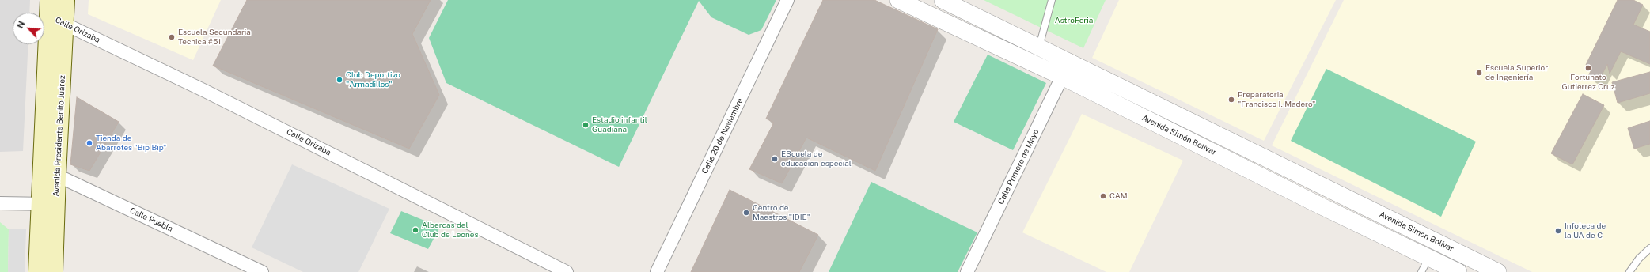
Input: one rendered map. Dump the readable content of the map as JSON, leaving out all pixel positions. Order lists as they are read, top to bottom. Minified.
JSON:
{"streets":{"main road":["Avenida Presidente Benito Juárez"],"street":["Calle Orizaba","Avenida Simón Bolívar","Calle 20 de Noviembre","Calle Primero de Mayo","Calle Puebla"]},"crossings":[["Calle Orizaba","Avenida Presidente Benito Juárez"],["Avenida Simón Bolívar","Calle Primero de Mayo"],["Avenida Presidente Benito Juárez","Calle Puebla"]],"parks":["AstroFeria"],"places":["Escuela Secundaria Tecnica #51","Fortunato Gutierrez Cruz","Escuela Superior de Ingeniería","Club Deportivo \"Armadillos\"","Preparatoria \"Francisco I. Madero\"","Estadio infantil Guadiana","Tienda de Abarrotes \"Bip Bip\"","EScuela de educacion especial","CAM","Centro de Maestros \"IDIE\"","Albercas del Club de Leones","Infoteca de la UA de C"],"north":"top left"}
